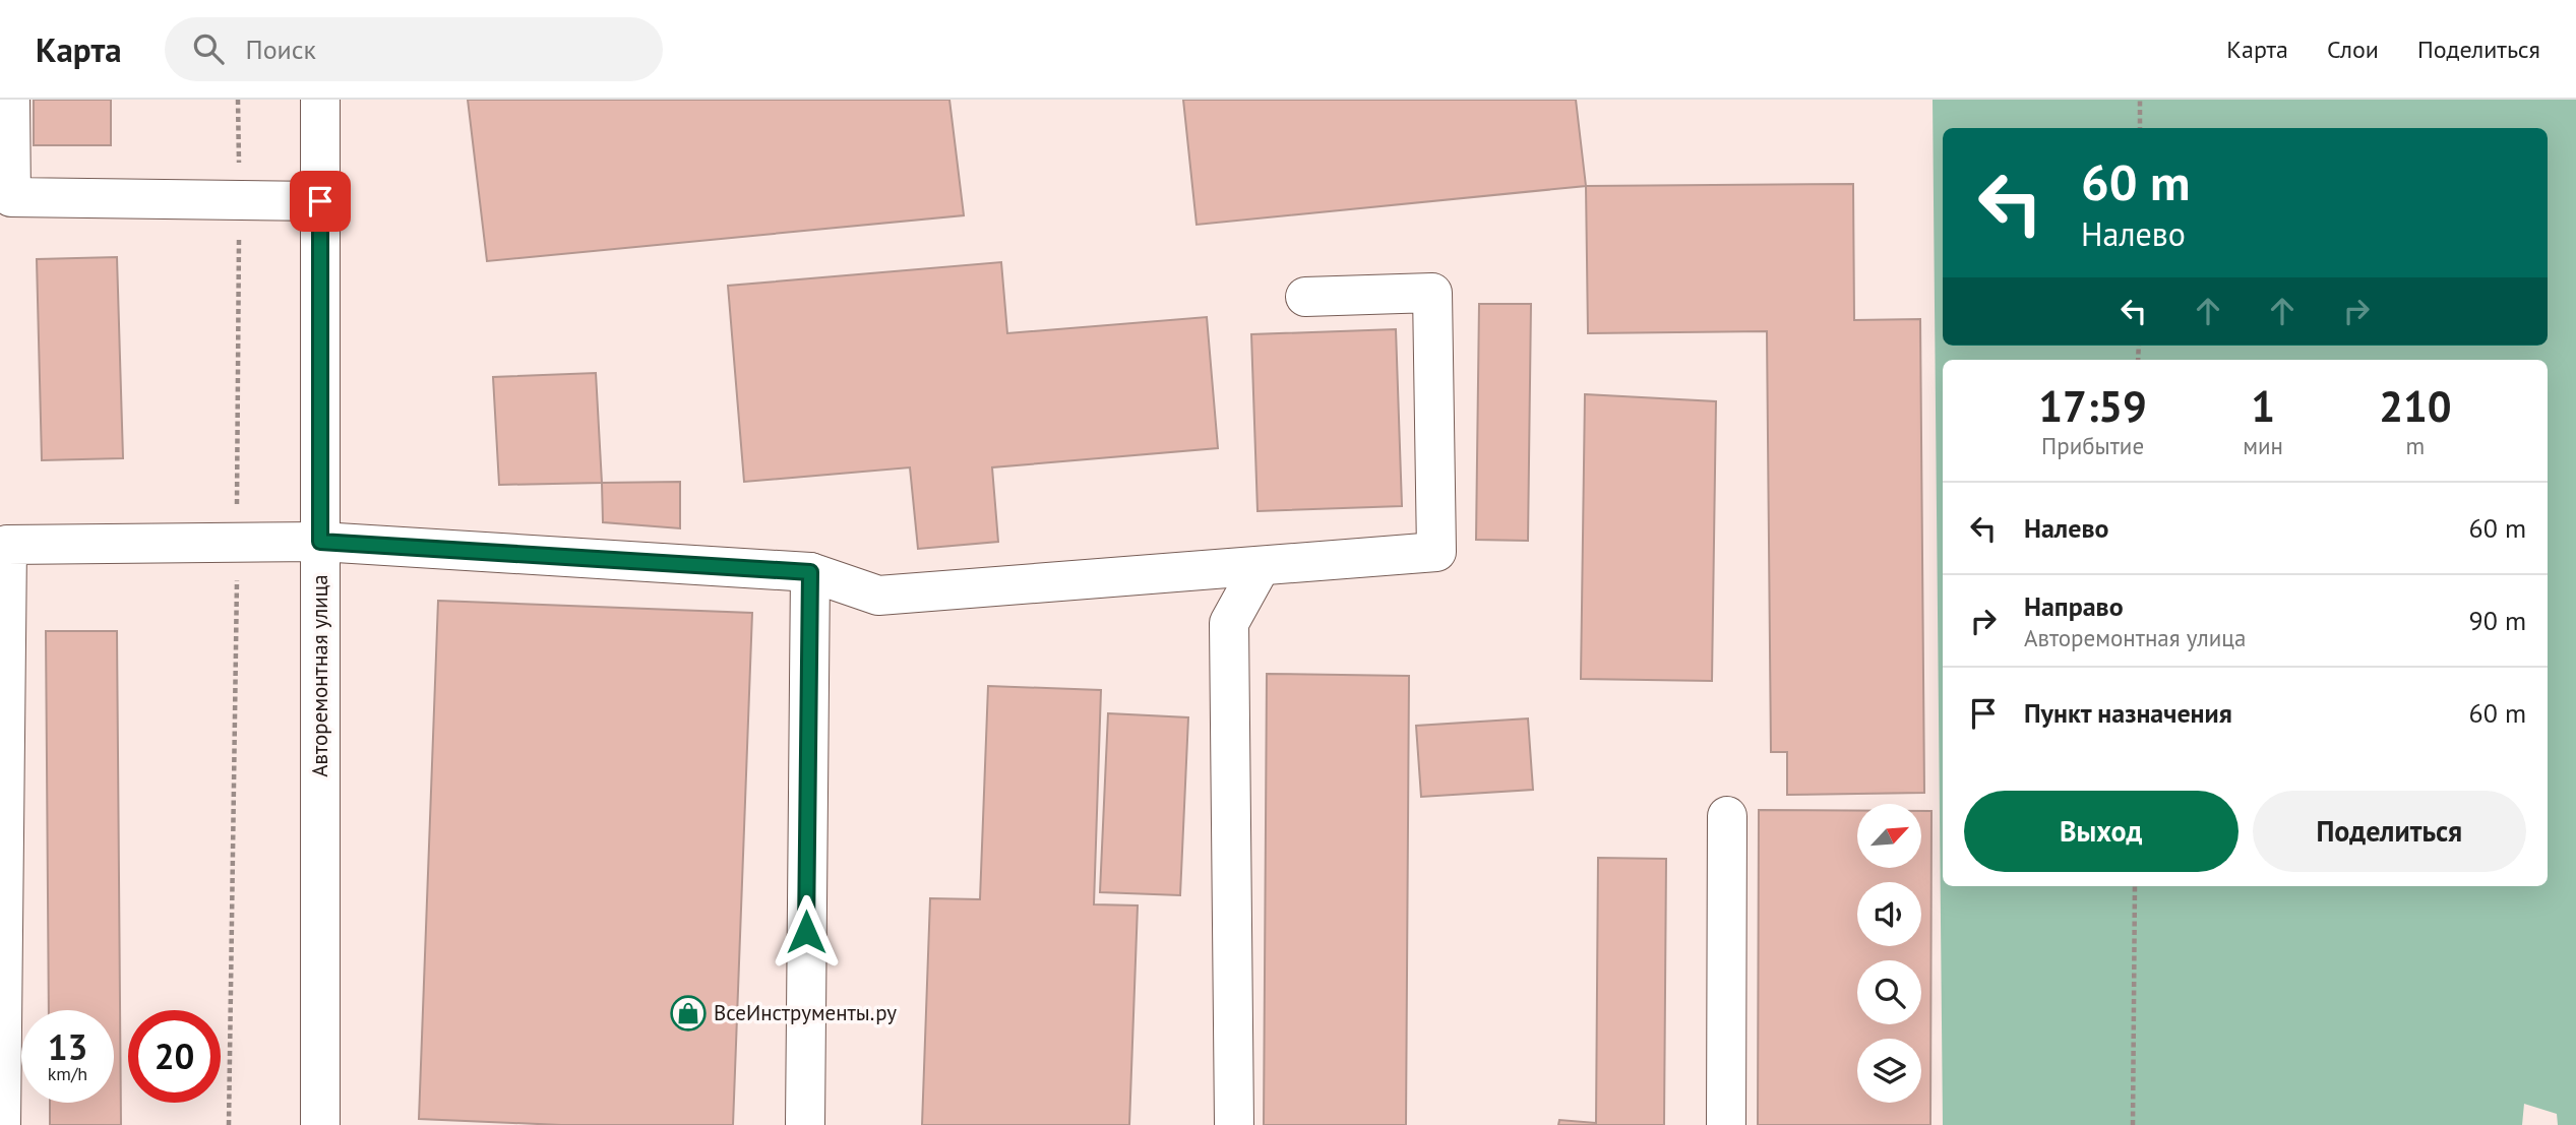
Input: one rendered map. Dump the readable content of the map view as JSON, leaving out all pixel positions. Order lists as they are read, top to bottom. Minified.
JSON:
{"streets":{"street":["Авторемонтная улица"]},"places":{"shop":["ВсеИнструменты.ру"]},"north":"top right","page":{"header":"Карта","search":"Поиск","nav":["Карта","Слои","Поделиться"],"turn":["60 m","Налево"],"eta":["17:59","Прибытие","1","мин","210","m"],"list":[{"name":"Налево","value":"60 m"},{"name":"Направо","note":"Авторемонтная улица","value":"90 m"},{"name":"Пункт назначения","value":"60 m"}],"buttons":["Выход","Поделиться"],"speed":"13 km/h","limit":"20"}}
